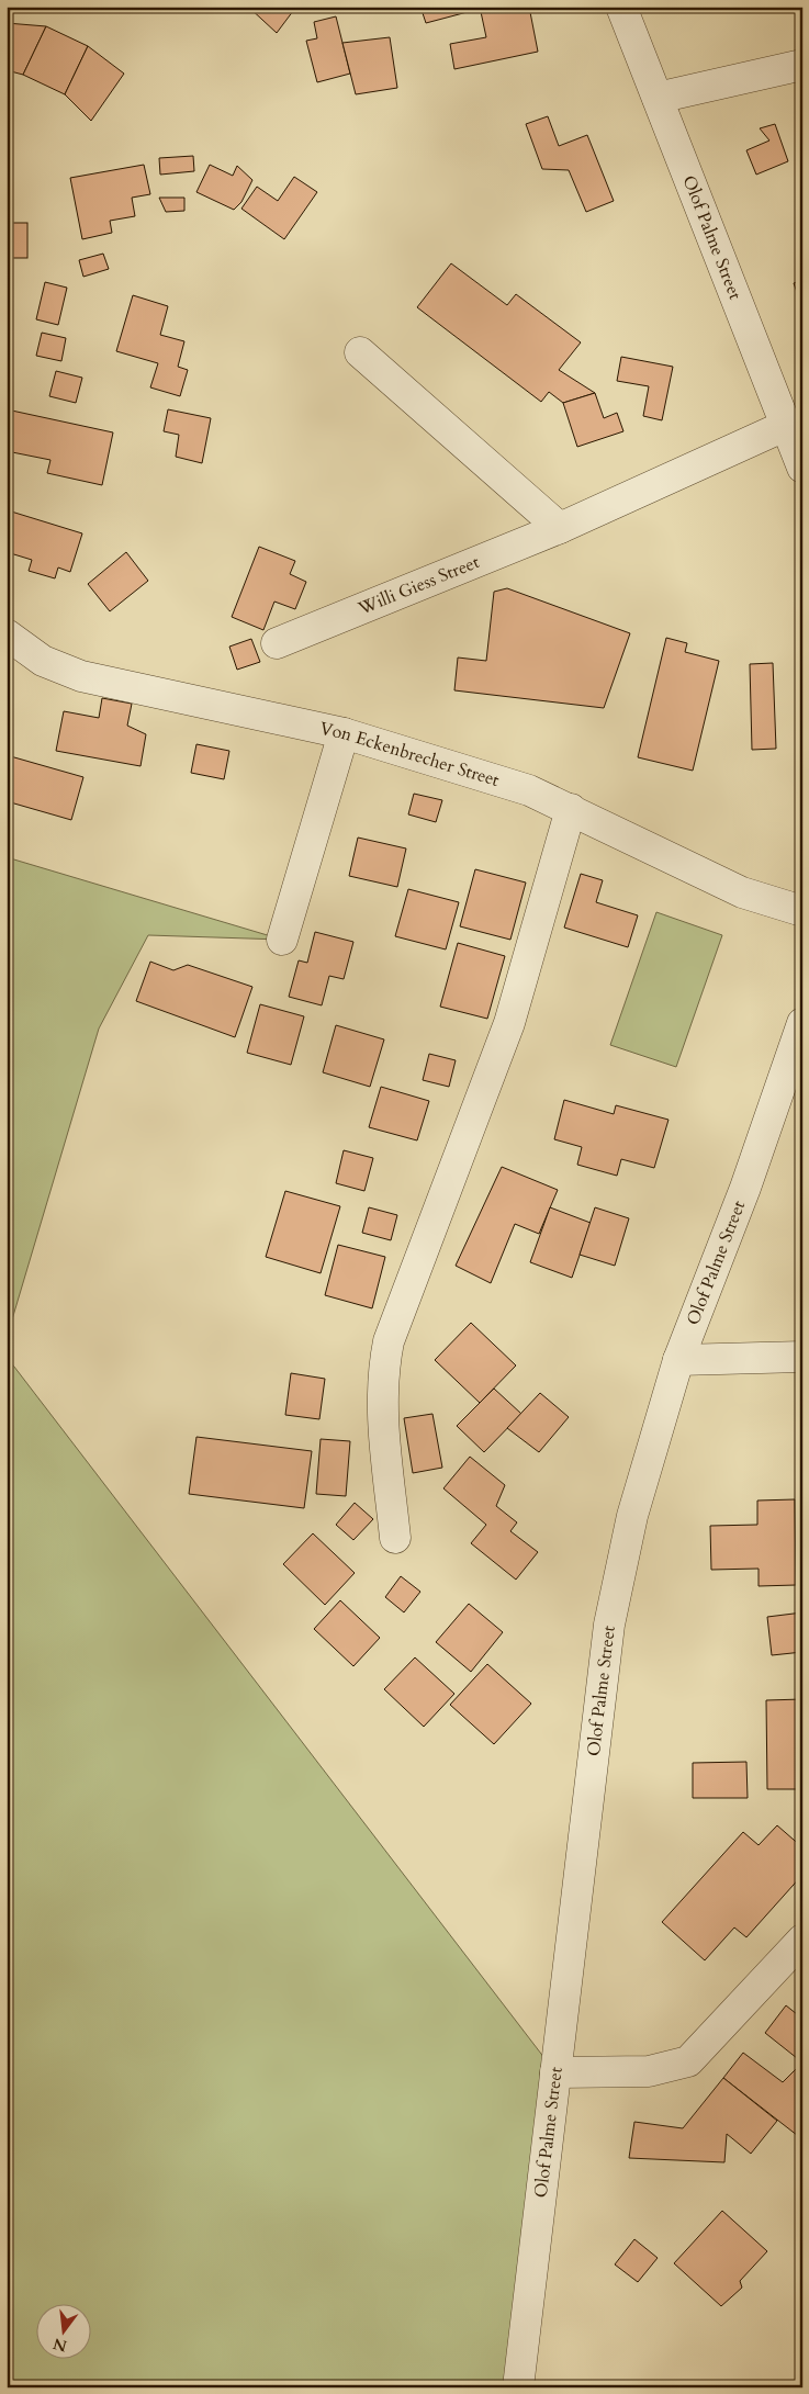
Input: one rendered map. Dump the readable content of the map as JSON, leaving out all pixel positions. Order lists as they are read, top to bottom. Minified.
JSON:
{"streets":{"street":["Olof Palme Street","Willi Giess Street","Von Eckenbrecher Street"]},"crossings":[["Olof Palme Street","Willi Giess Street"]],"north":"bottom"}
